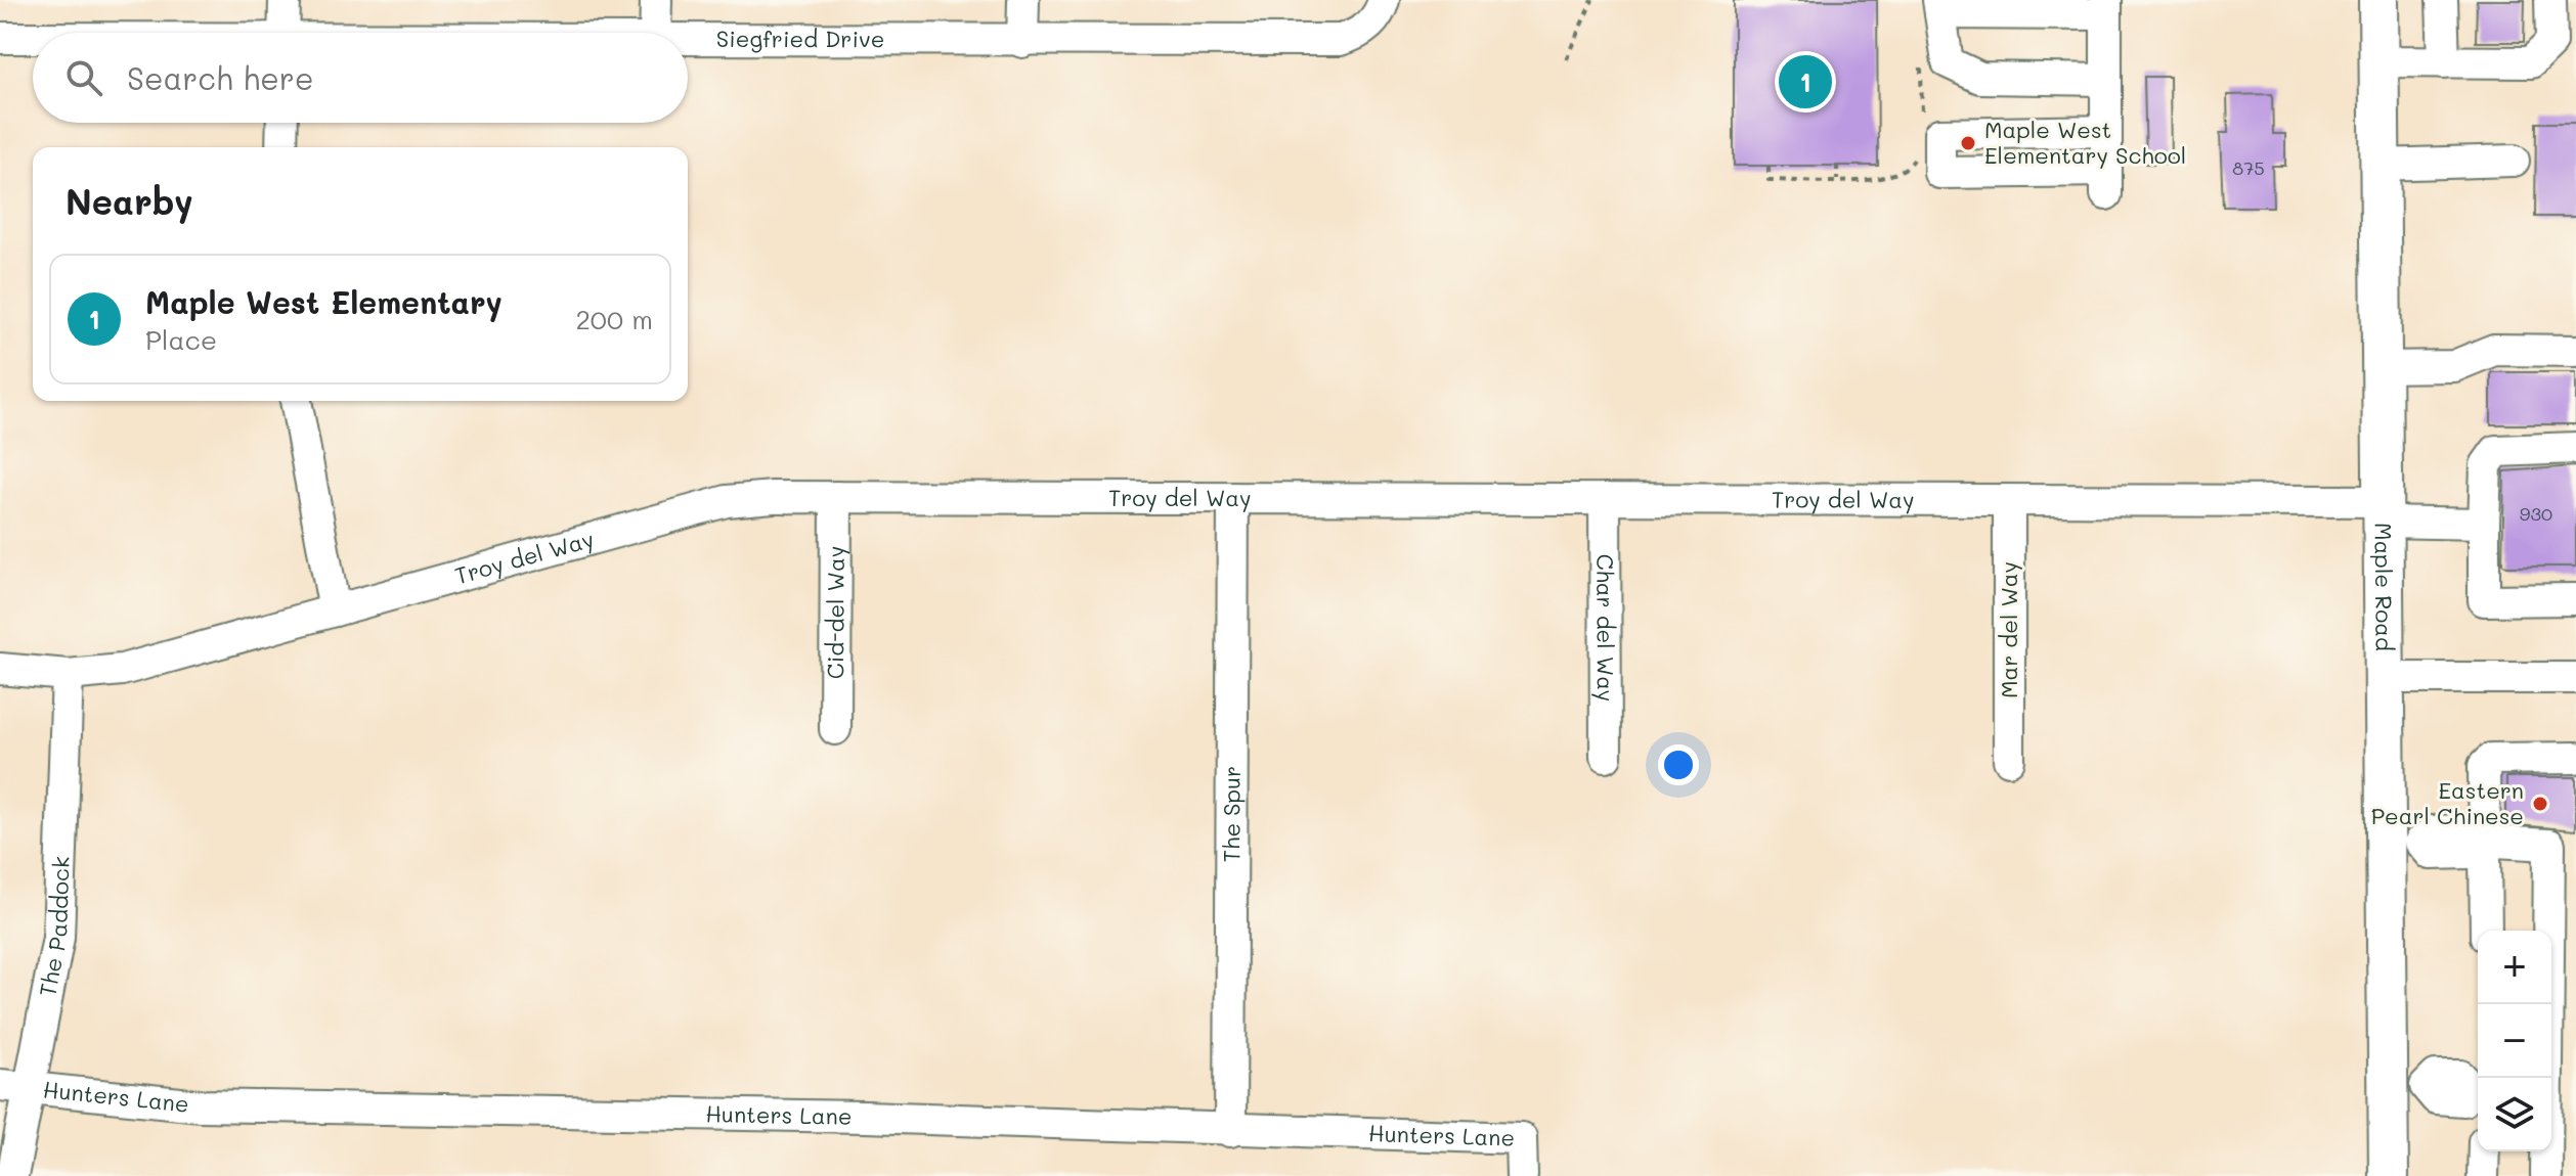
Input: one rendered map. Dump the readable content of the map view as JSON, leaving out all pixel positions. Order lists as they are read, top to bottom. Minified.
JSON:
{"streets":{"main road":["Maple Road"],"street":["Siegfried Drive","Troy del Way","Cid-del Way","Char del Way","Mar del Way","The Spur","The Paddock","Hunters Lane"]},"crossings":[["Troy del Way","Maple Road"],["Troy del Way","Cid-del Way"],["Troy del Way","Char del Way"],["Troy del Way","Mar del Way"],["Troy del Way","The Spur"],["Troy del Way","The Paddock"],["The Spur","Hunters Lane"],["The Paddock","Hunters Lane"]],"places":["Maple West Elementary School","Eastern Pearl Chinese"],"house_numbers":["875","930"],"page":{"search":"Search here","pins":"1","heading":"Nearby","list":[{"mark":"1","name":"Maple West Elementary","note":"Place","value":"200 m"}],"map_buttons":["+","−"]}}
